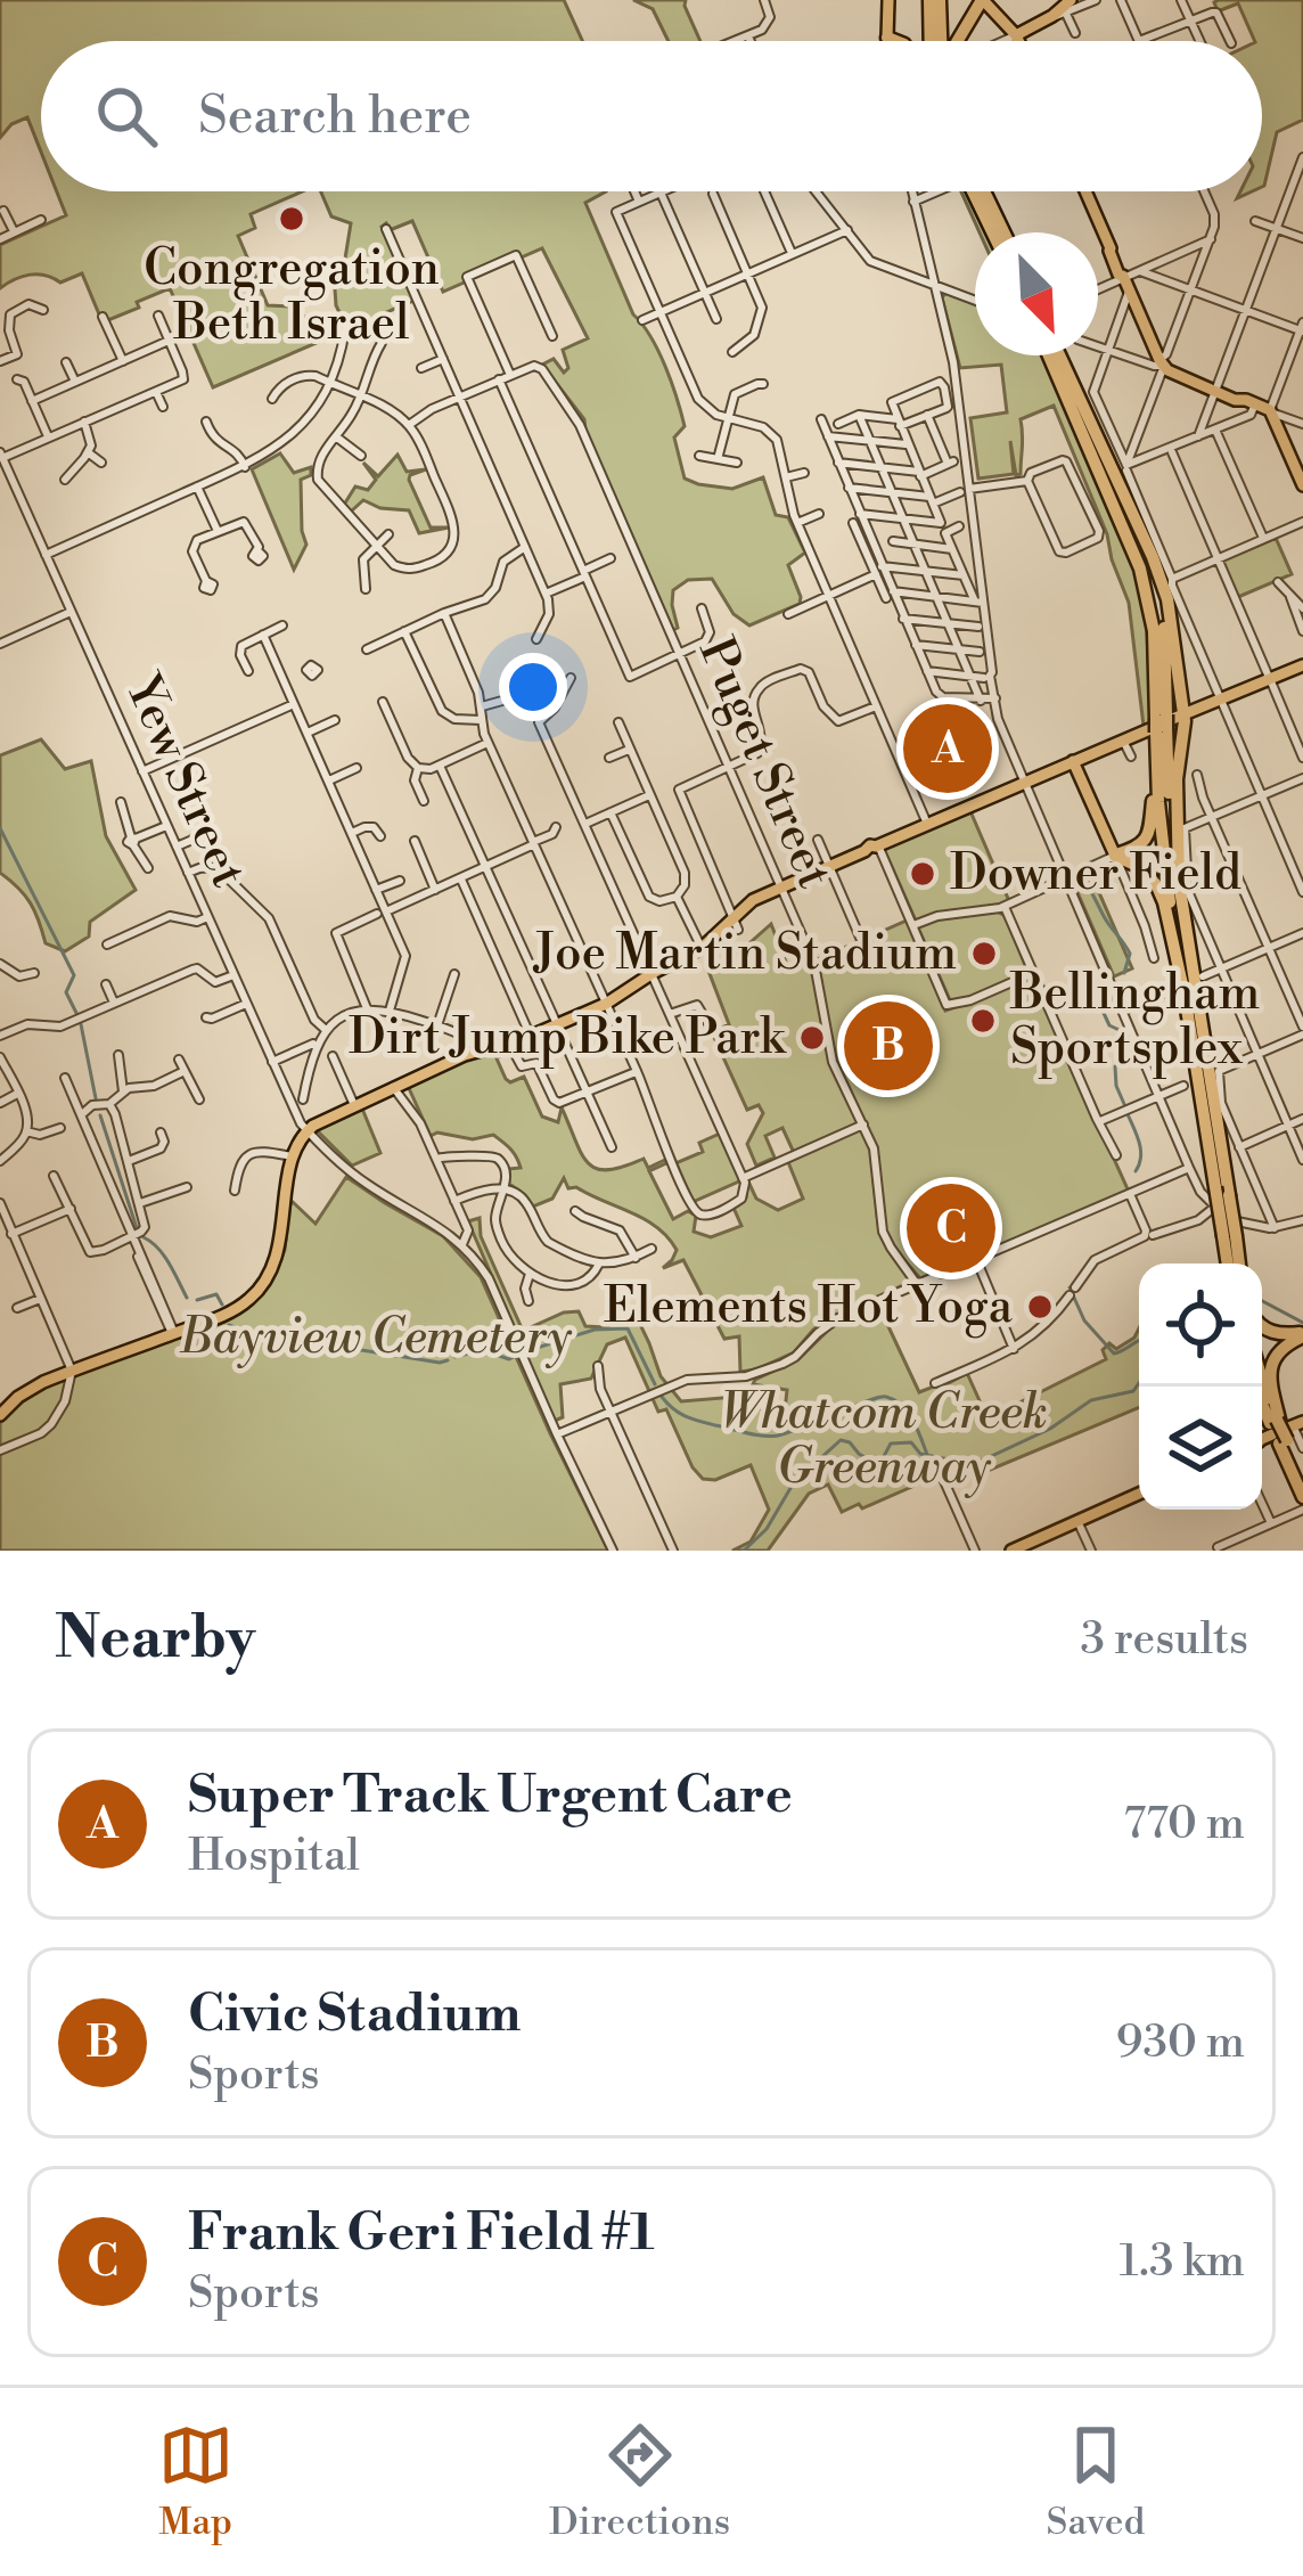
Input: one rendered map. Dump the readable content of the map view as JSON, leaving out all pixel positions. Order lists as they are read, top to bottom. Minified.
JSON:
{"streets":{"street":["Puget Street","Yew Street"]},"parks":["Bayview Cemetery","Whatcom Creek Greenway"],"places":["Congregation Beth Israel","Downer Field","Joe Martin Stadium","Bellingham Sportsplex","Dirt Jump Bike Park","Elements Hot Yoga"],"north":"bottom right","page":{"search":"Search here","pins":["A","B","C"],"heading":["Nearby","3 results"],"list":[{"mark":"A","name":"Super Track Urgent Care","note":"Hospital","value":"770 m"},{"mark":"B","name":"Civic Stadium","note":"Sports","value":"930 m"},{"mark":"C","name":"Frank Geri Field #1","note":"Sports","value":"1.3 km"}],"nav":["Map","Directions","Saved"]}}
